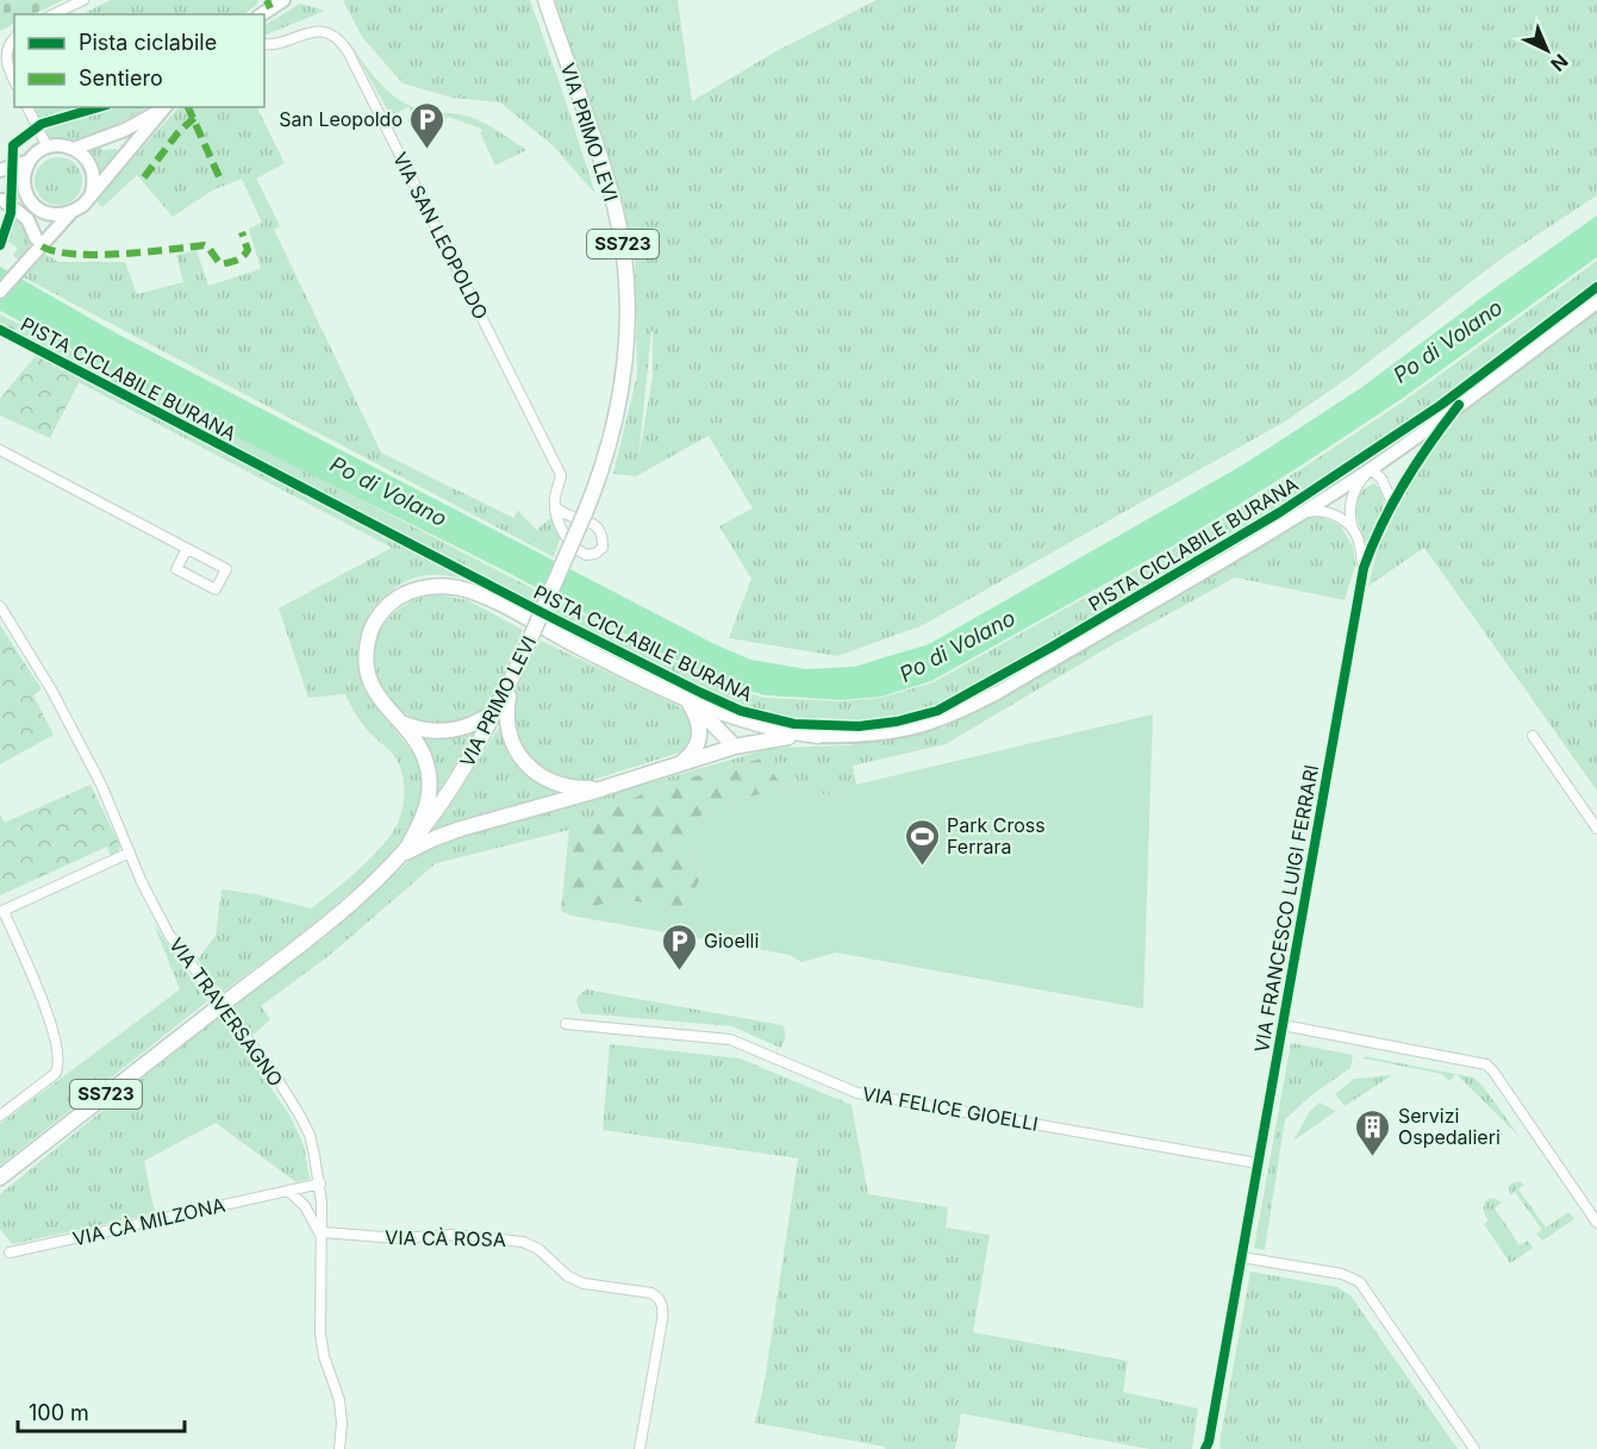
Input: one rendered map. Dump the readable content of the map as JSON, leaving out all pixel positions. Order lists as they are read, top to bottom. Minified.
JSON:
{"streets":{"main road":["VIA PRIMO LEVI","SS723"],"street":["VIA SAN LEOPOLDO","VIA FRANCESCO LUIGI FERRARI","VIA TRAVERSAGNO","VIA FELICE GIOELLI","VIA CÀ MILZONA","VIA CÀ ROSA"],"cycle path":["PISTA CICLABILE BURANA"]},"crossings":[["VIA FRANCESCO LUIGI FERRARI","VIA FELICE GIOELLI"],["VIA TRAVERSAGNO","VIA CÀ MILZONA"],["VIA TRAVERSAGNO","VIA CÀ ROSA"]],"water":["Po di Volano"],"places":{"parking":["San Leopoldo","Gioelli"],"sports":["Park Cross Ferrara"],"building":["Servizi Ospedalieri"]},"legend":["Pista ciclabile","Sentiero"],"scale_bar":"100 m","north":"bottom right"}
